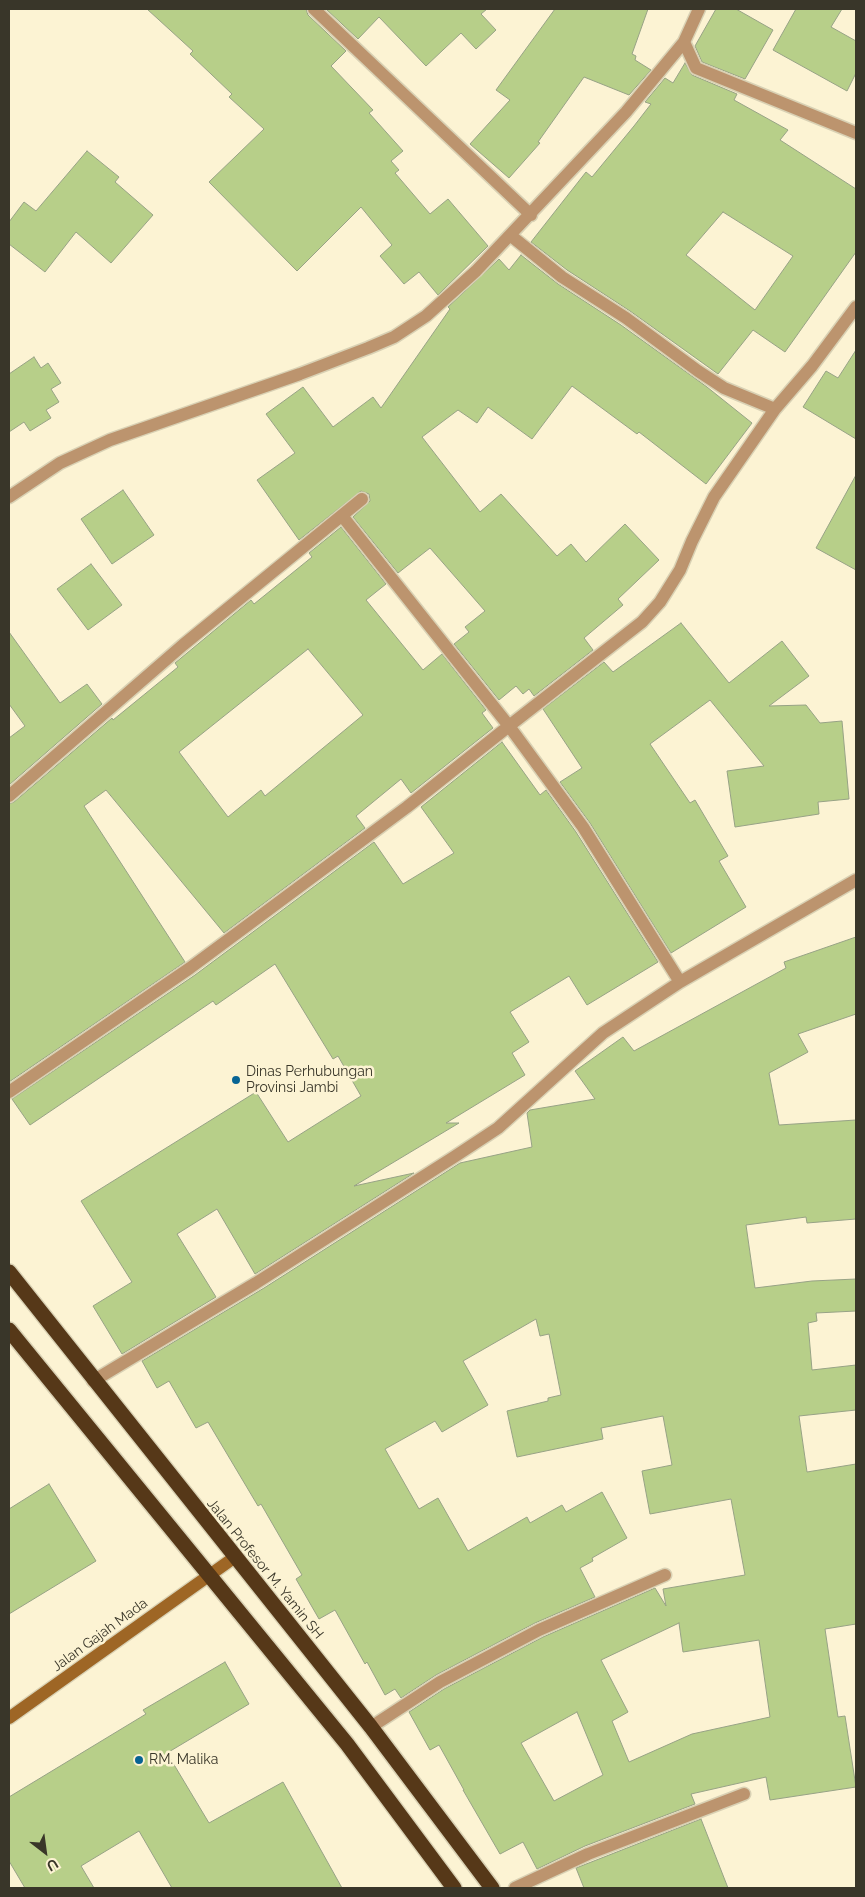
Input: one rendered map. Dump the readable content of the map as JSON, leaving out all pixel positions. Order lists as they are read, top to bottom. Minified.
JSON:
{"streets":{"highway":["Jalan Profesor M. Yamin SH"],"main road":["Jalan Gajah Mada"]},"crossings":[["Jalan Profesor M. Yamin SH","Jalan Gajah Mada"]],"places":["Dinas Perhubungan Provinsi Jambi","RM. Malika"],"north":"bottom right"}
